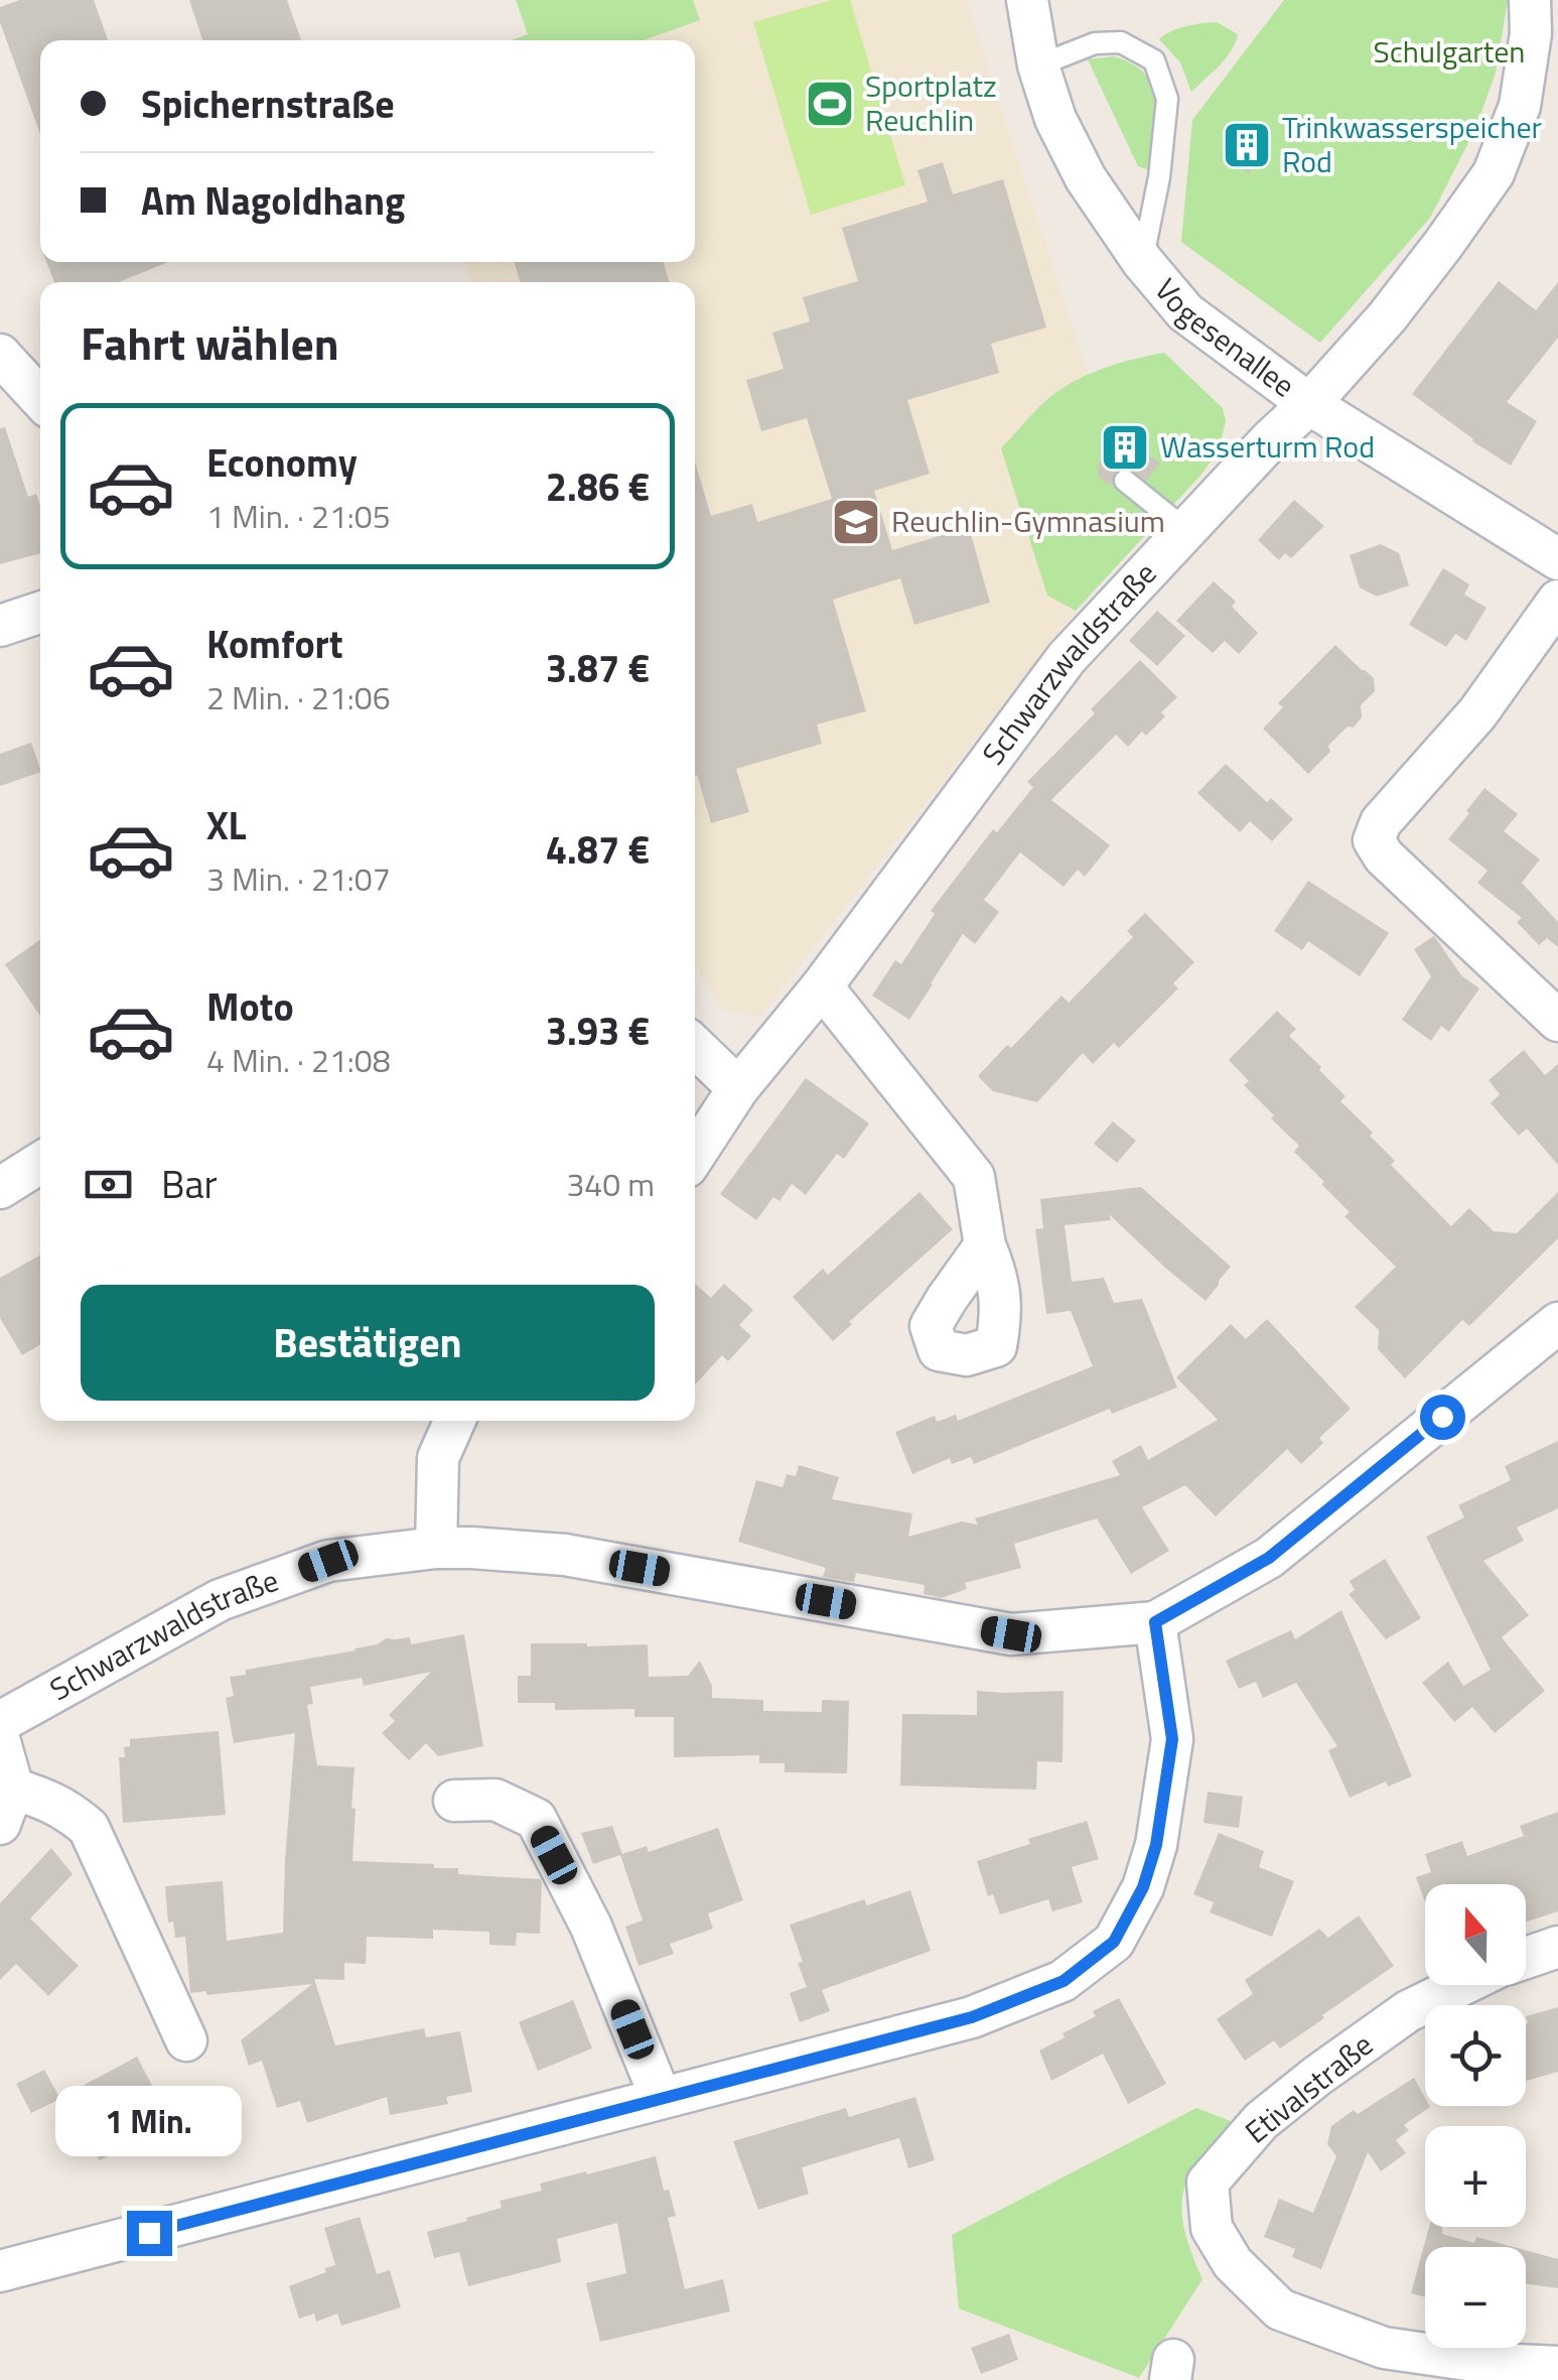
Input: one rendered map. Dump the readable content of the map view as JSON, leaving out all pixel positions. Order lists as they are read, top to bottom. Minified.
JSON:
{"streets":{"street":["Vogesenallee","Schwarzwaldstraße","Etivalstraße"]},"crossings":[["Vogesenallee","Schwarzwaldstraße"]],"parks":["Schulgarten"],"places":{"sports":["Sportplatz Reuchlin"],"building":["Trinkwasserspeicher Rod","Wasserturm Rod"],"school or university":["Reuchlin-Gymnasium"]},"north":"top","page":{"banner":["Spichernstraße","Am Nagoldhang"],"heading":"Fahrt wählen","list":[{"name":"Economy","note":"1 Min. · 21:05","value":"2.86 €"},{"name":"Komfort","note":"2 Min. · 21:06","value":"3.87 €"},{"name":"XL","note":"3 Min. · 21:07","value":"4.87 €"},{"name":"Moto","note":"4 Min. · 21:08","value":"3.93 €"}],"pay":["Bar","340 m"],"buttons":"Bestätigen","map_buttons":["+","−"],"bubble":"1 Min."}}
